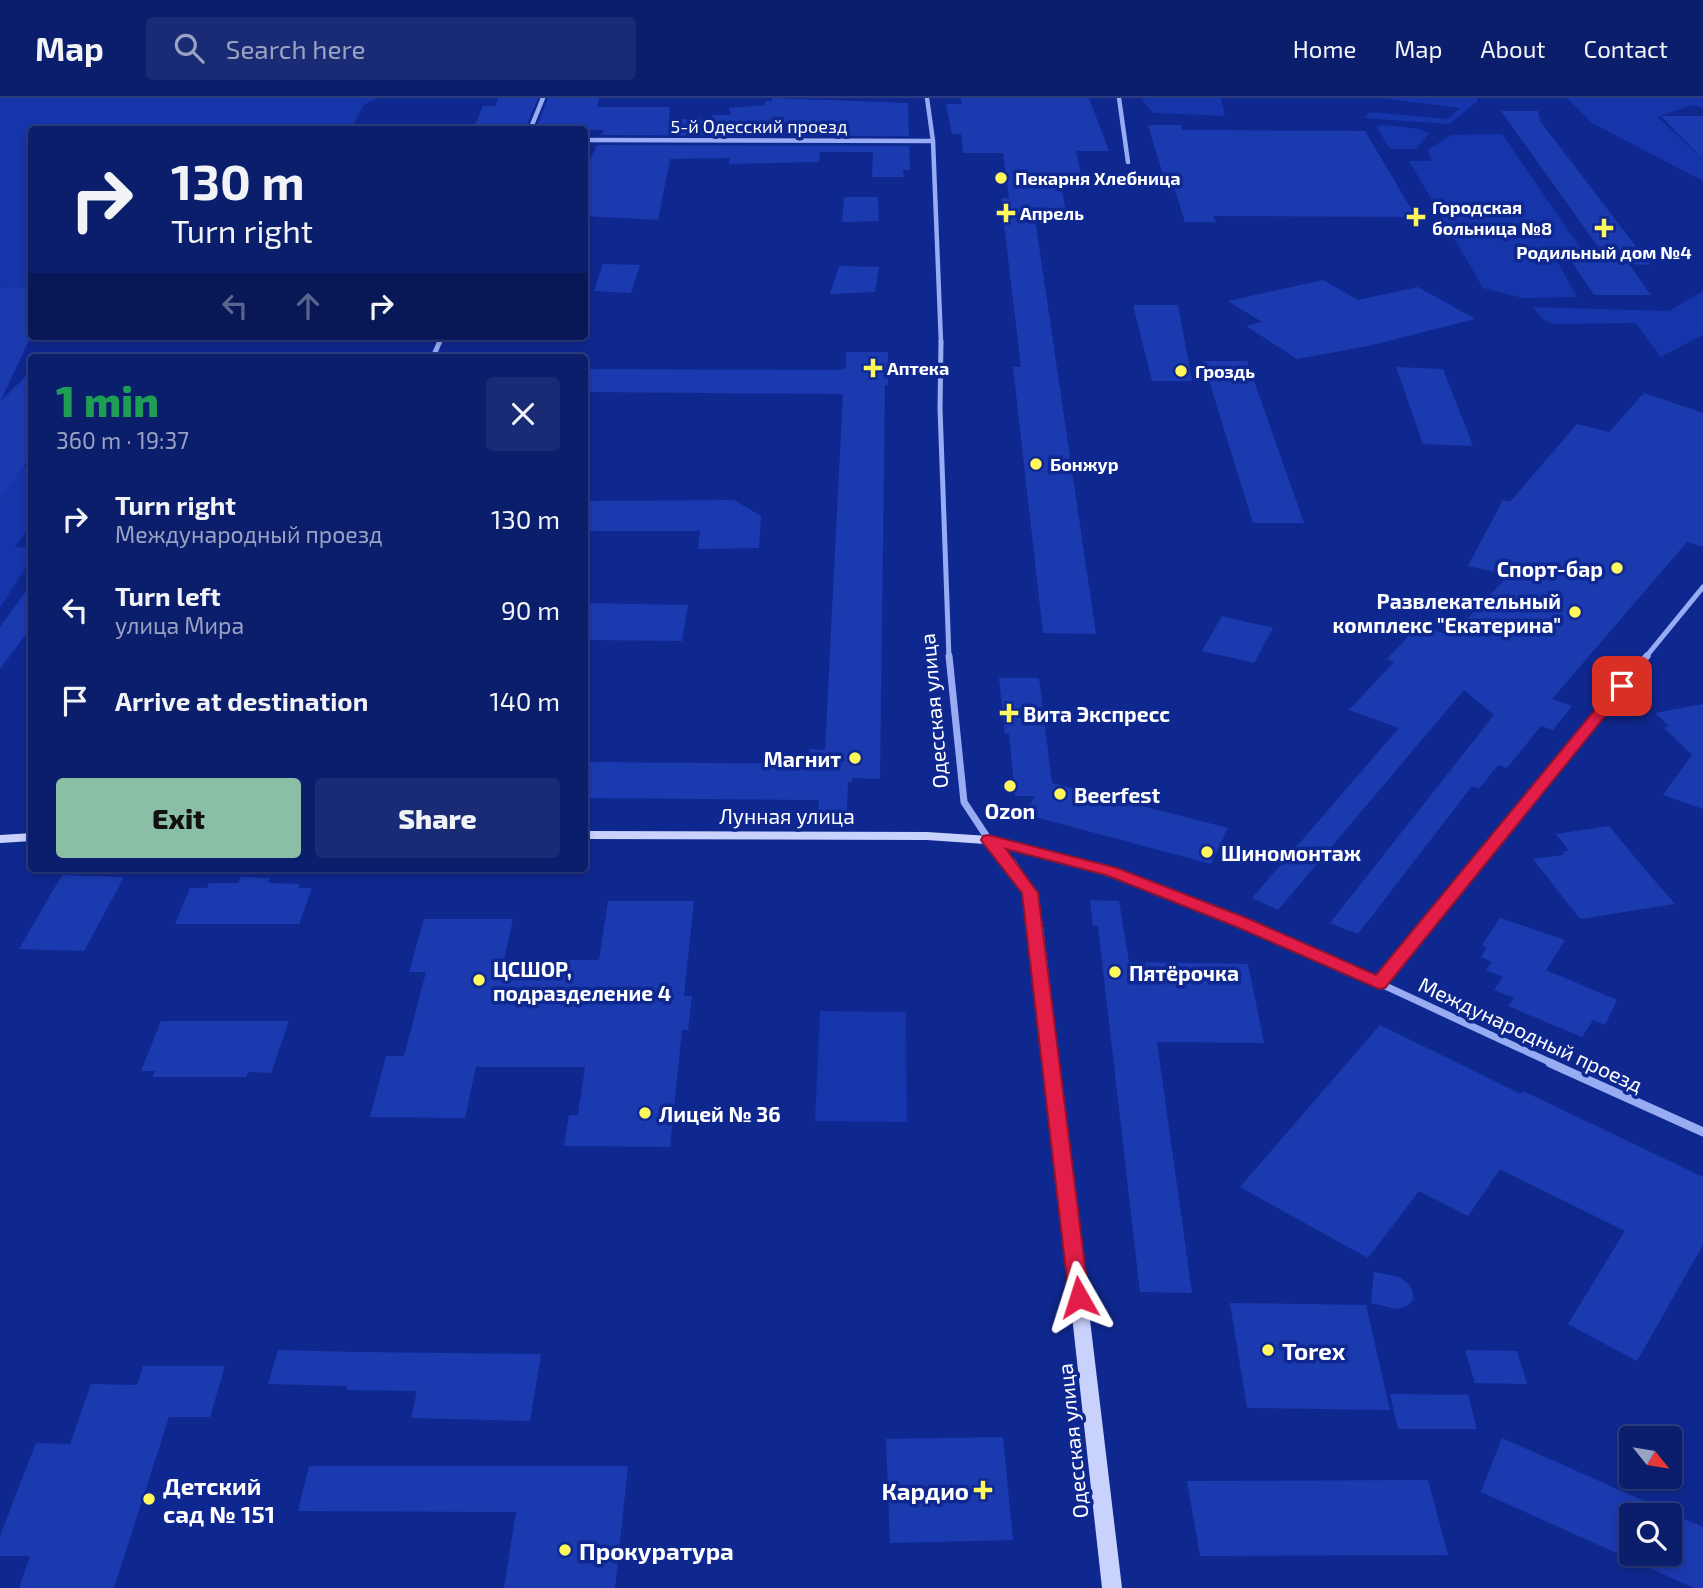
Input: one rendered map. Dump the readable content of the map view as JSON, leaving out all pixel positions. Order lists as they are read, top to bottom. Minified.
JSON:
{"streets":{"street":["5-й Одесский проезд","Одесская улица","Лунная улица","Международный проезд"]},"crossings":[["5-й Одесский проезд","Одесская улица"],["Одесская улица","Лунная улица"],["Одесская улица","Международный проезд"],["Лунная улица","Международный проезд"]],"places":{"other":["Пекарня Хлебница","Гроздь","Бонжур","Спорт-бар","Развлекательный комплекс \"Екатерина\"","Магнит","Ozon","Beerfest","Шиномонтаж","Пятёрочка","ЦСШОР, подразделение 4","Лицей № 36","Torex","Детский сад № 151","Прокуратура"],"health":["Апрель","Городская больница №8","Родильный дом №4","Аптека","Вита Экспресс","Кардио"]},"north":"bottom right","page":{"header":"Map","search":"Search here","nav":["Home","Map","About","Contact"],"turn":["130 m","Turn right"],"heading":["1 min","360 m · 19:37"],"list":[{"name":"Turn right","note":"Международный проезд","value":"130 m"},{"name":"Turn left","note":"улица Мира","value":"90 m"},{"name":"Arrive at destination","value":"140 m"}],"buttons":["Exit","Share"]}}
